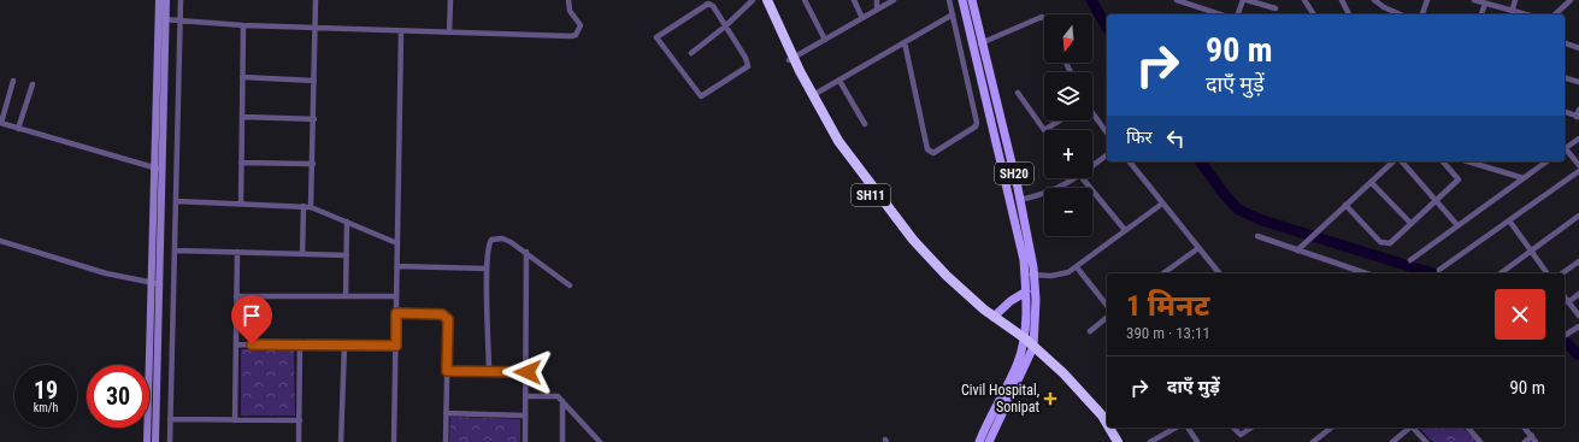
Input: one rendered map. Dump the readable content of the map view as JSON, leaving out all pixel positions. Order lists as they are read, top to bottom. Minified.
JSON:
{"streets":{"highway":["SH11"],"main road":["SH20"]},"crossings":[["SH20","SH11"]],"places":{"health":["Civil Hospital, Sonipat"]},"north":"bottom","page":{"map_buttons":["+","−"],"turn":["90 m","दाएँ मुड़ें"],"then":"फिर","heading":["1 मिनट","390 m · 13:11"],"list":[{"name":"दाएँ मुड़ें","value":"90 m"}],"speed":"19 km/h","limit":"30"}}
